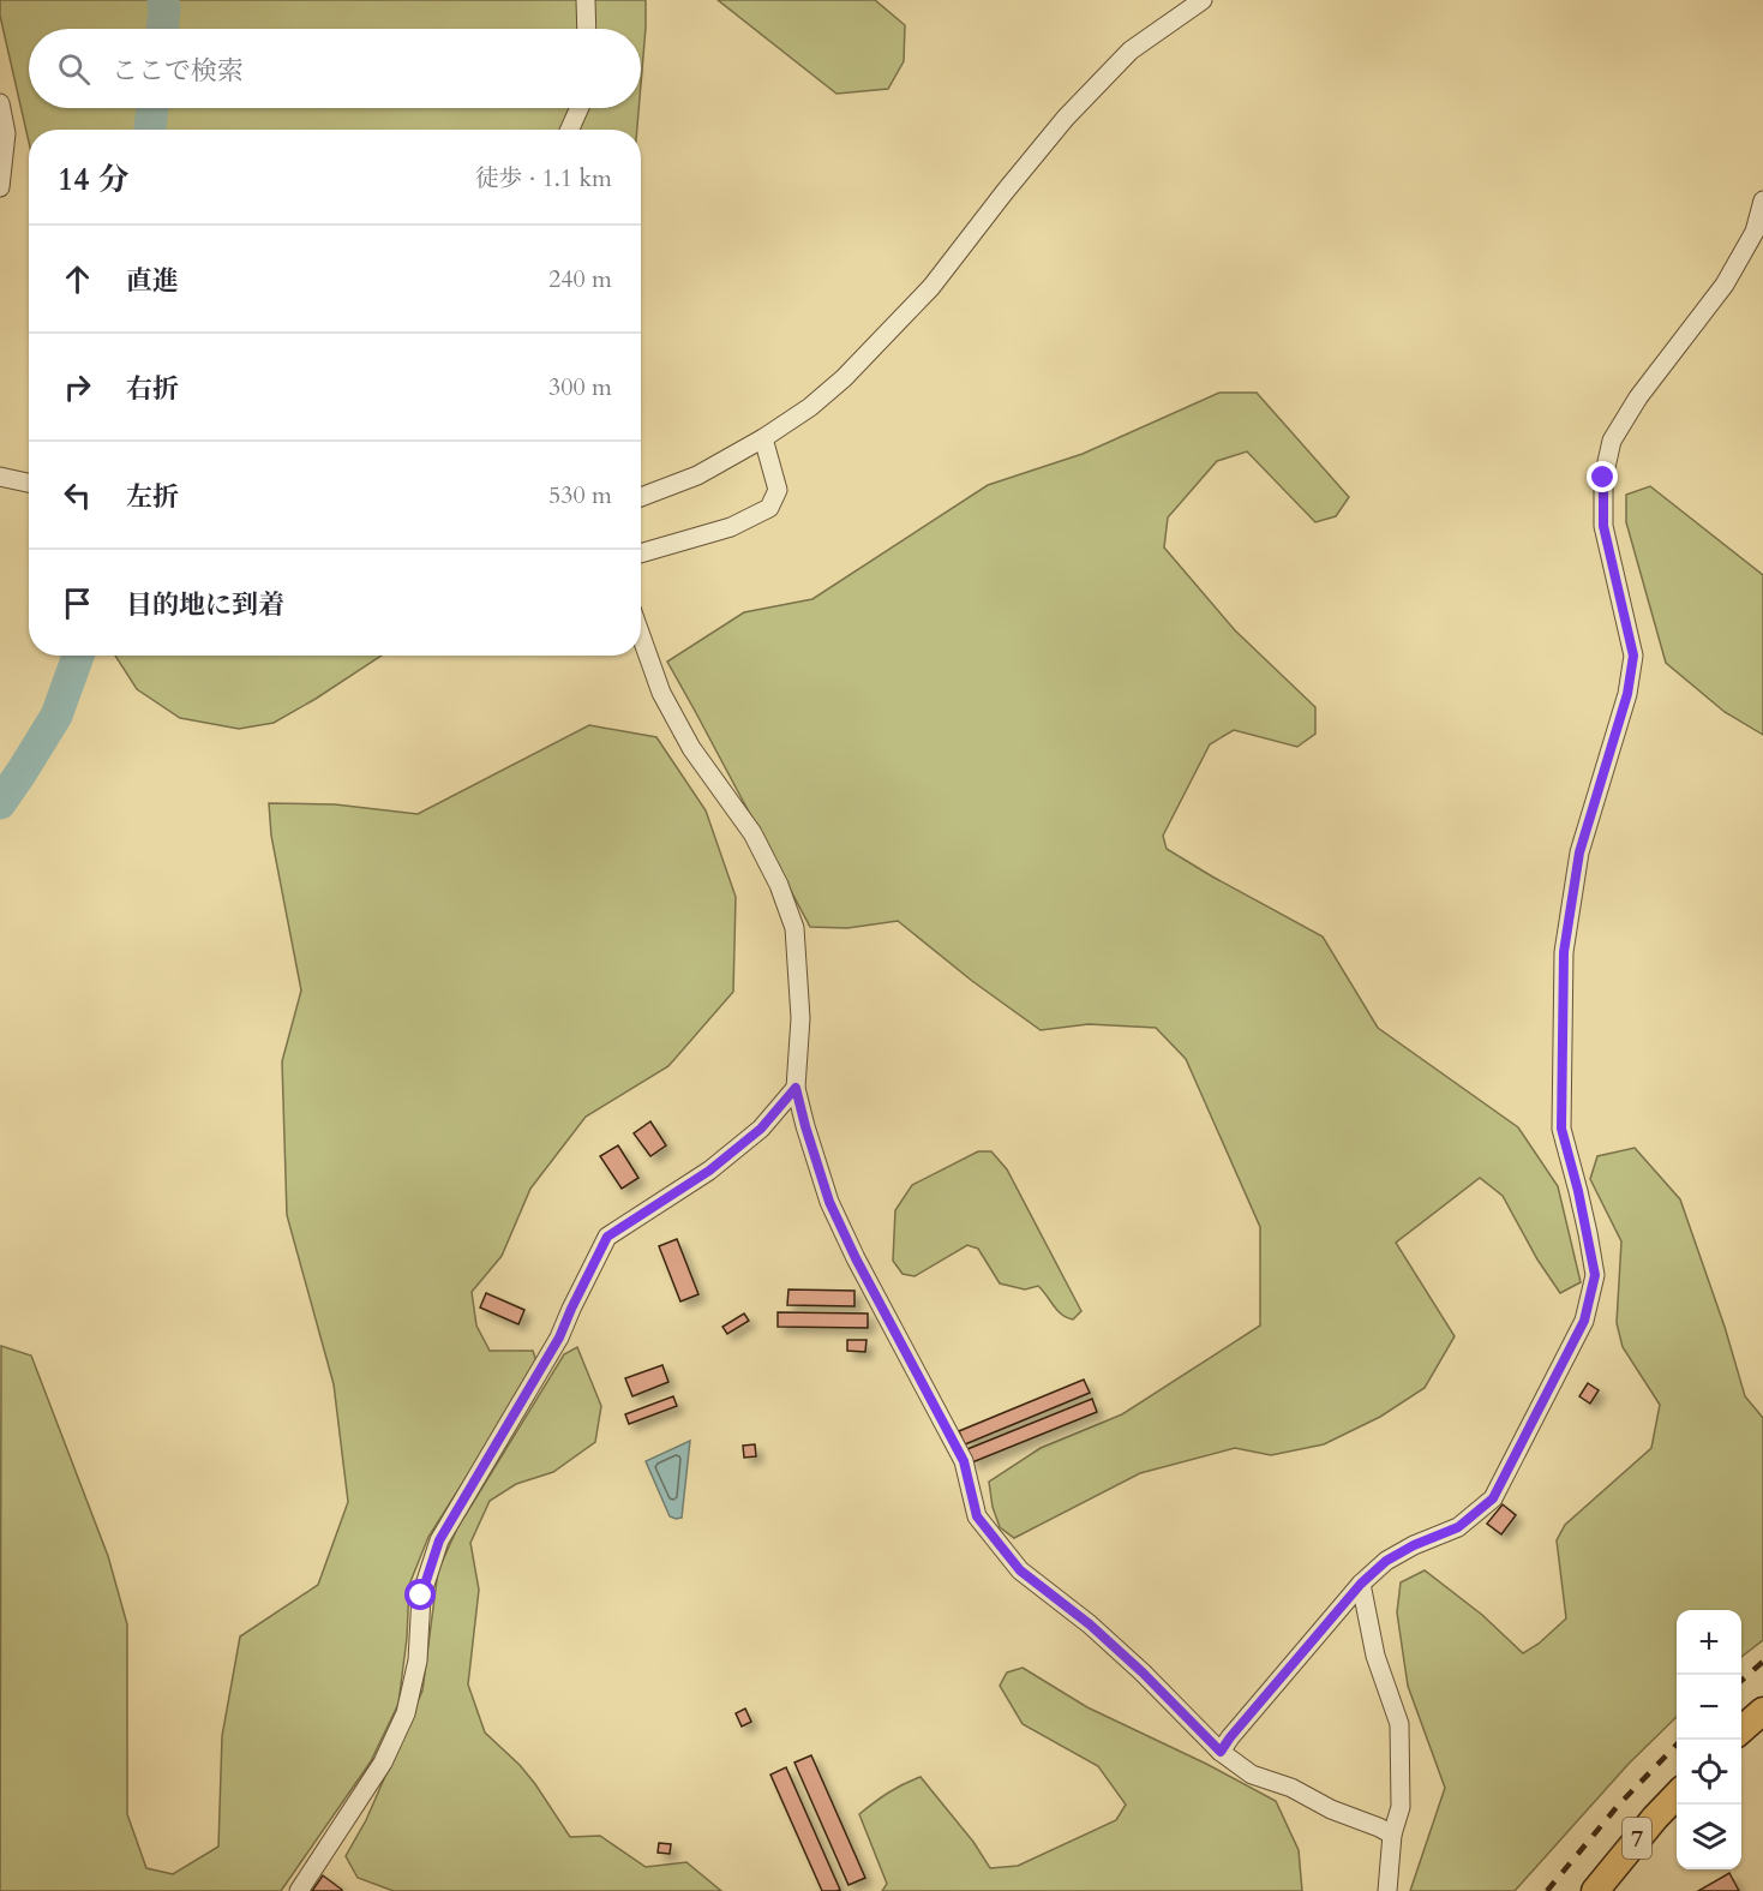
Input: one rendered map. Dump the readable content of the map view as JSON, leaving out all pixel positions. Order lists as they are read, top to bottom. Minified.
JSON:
{"streets":{"highway":["7"]},"page":{"search":"ここで検索","heading":["14 分","徒歩 · 1.1 km"],"list":[["直進","240 m"],["右折","300 m"],["左折","530 m"],"目的地に到着"],"map_buttons":["+","−"]}}
